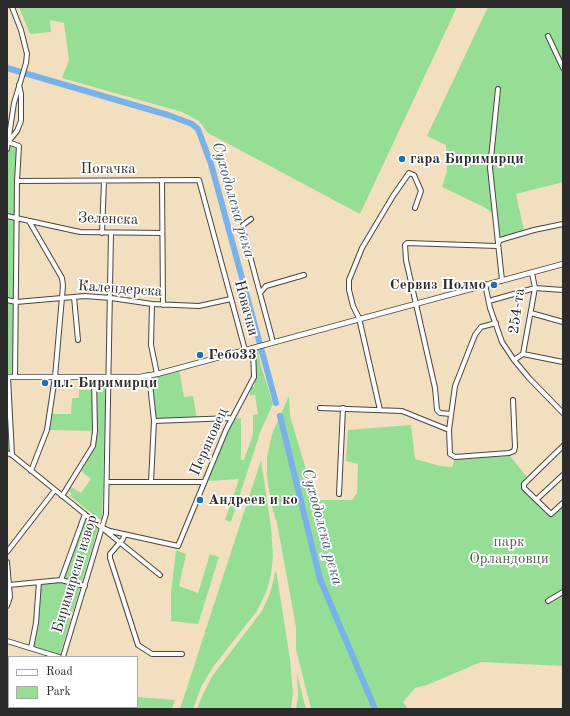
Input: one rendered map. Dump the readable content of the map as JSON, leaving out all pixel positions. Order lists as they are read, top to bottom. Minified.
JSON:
{"streets":{"street":["Погачка","Зеленска","Календерска","Новачки","254-та","Перяновец","Биримирски извор"]},"crossings":[["Погачка","Новачки"],["Зеленска","Биримирски извор"],["Календерска","Новачки"],["Календерска","Биримирски извор"]],"water":["Суходолска река"],"parks":["парк Орландовци"],"places":["гара Биримирци","Сервиз Полмо","Гебо33","пл. Биримирци","Андреев и ко"],"legend":["Road","Park"]}
